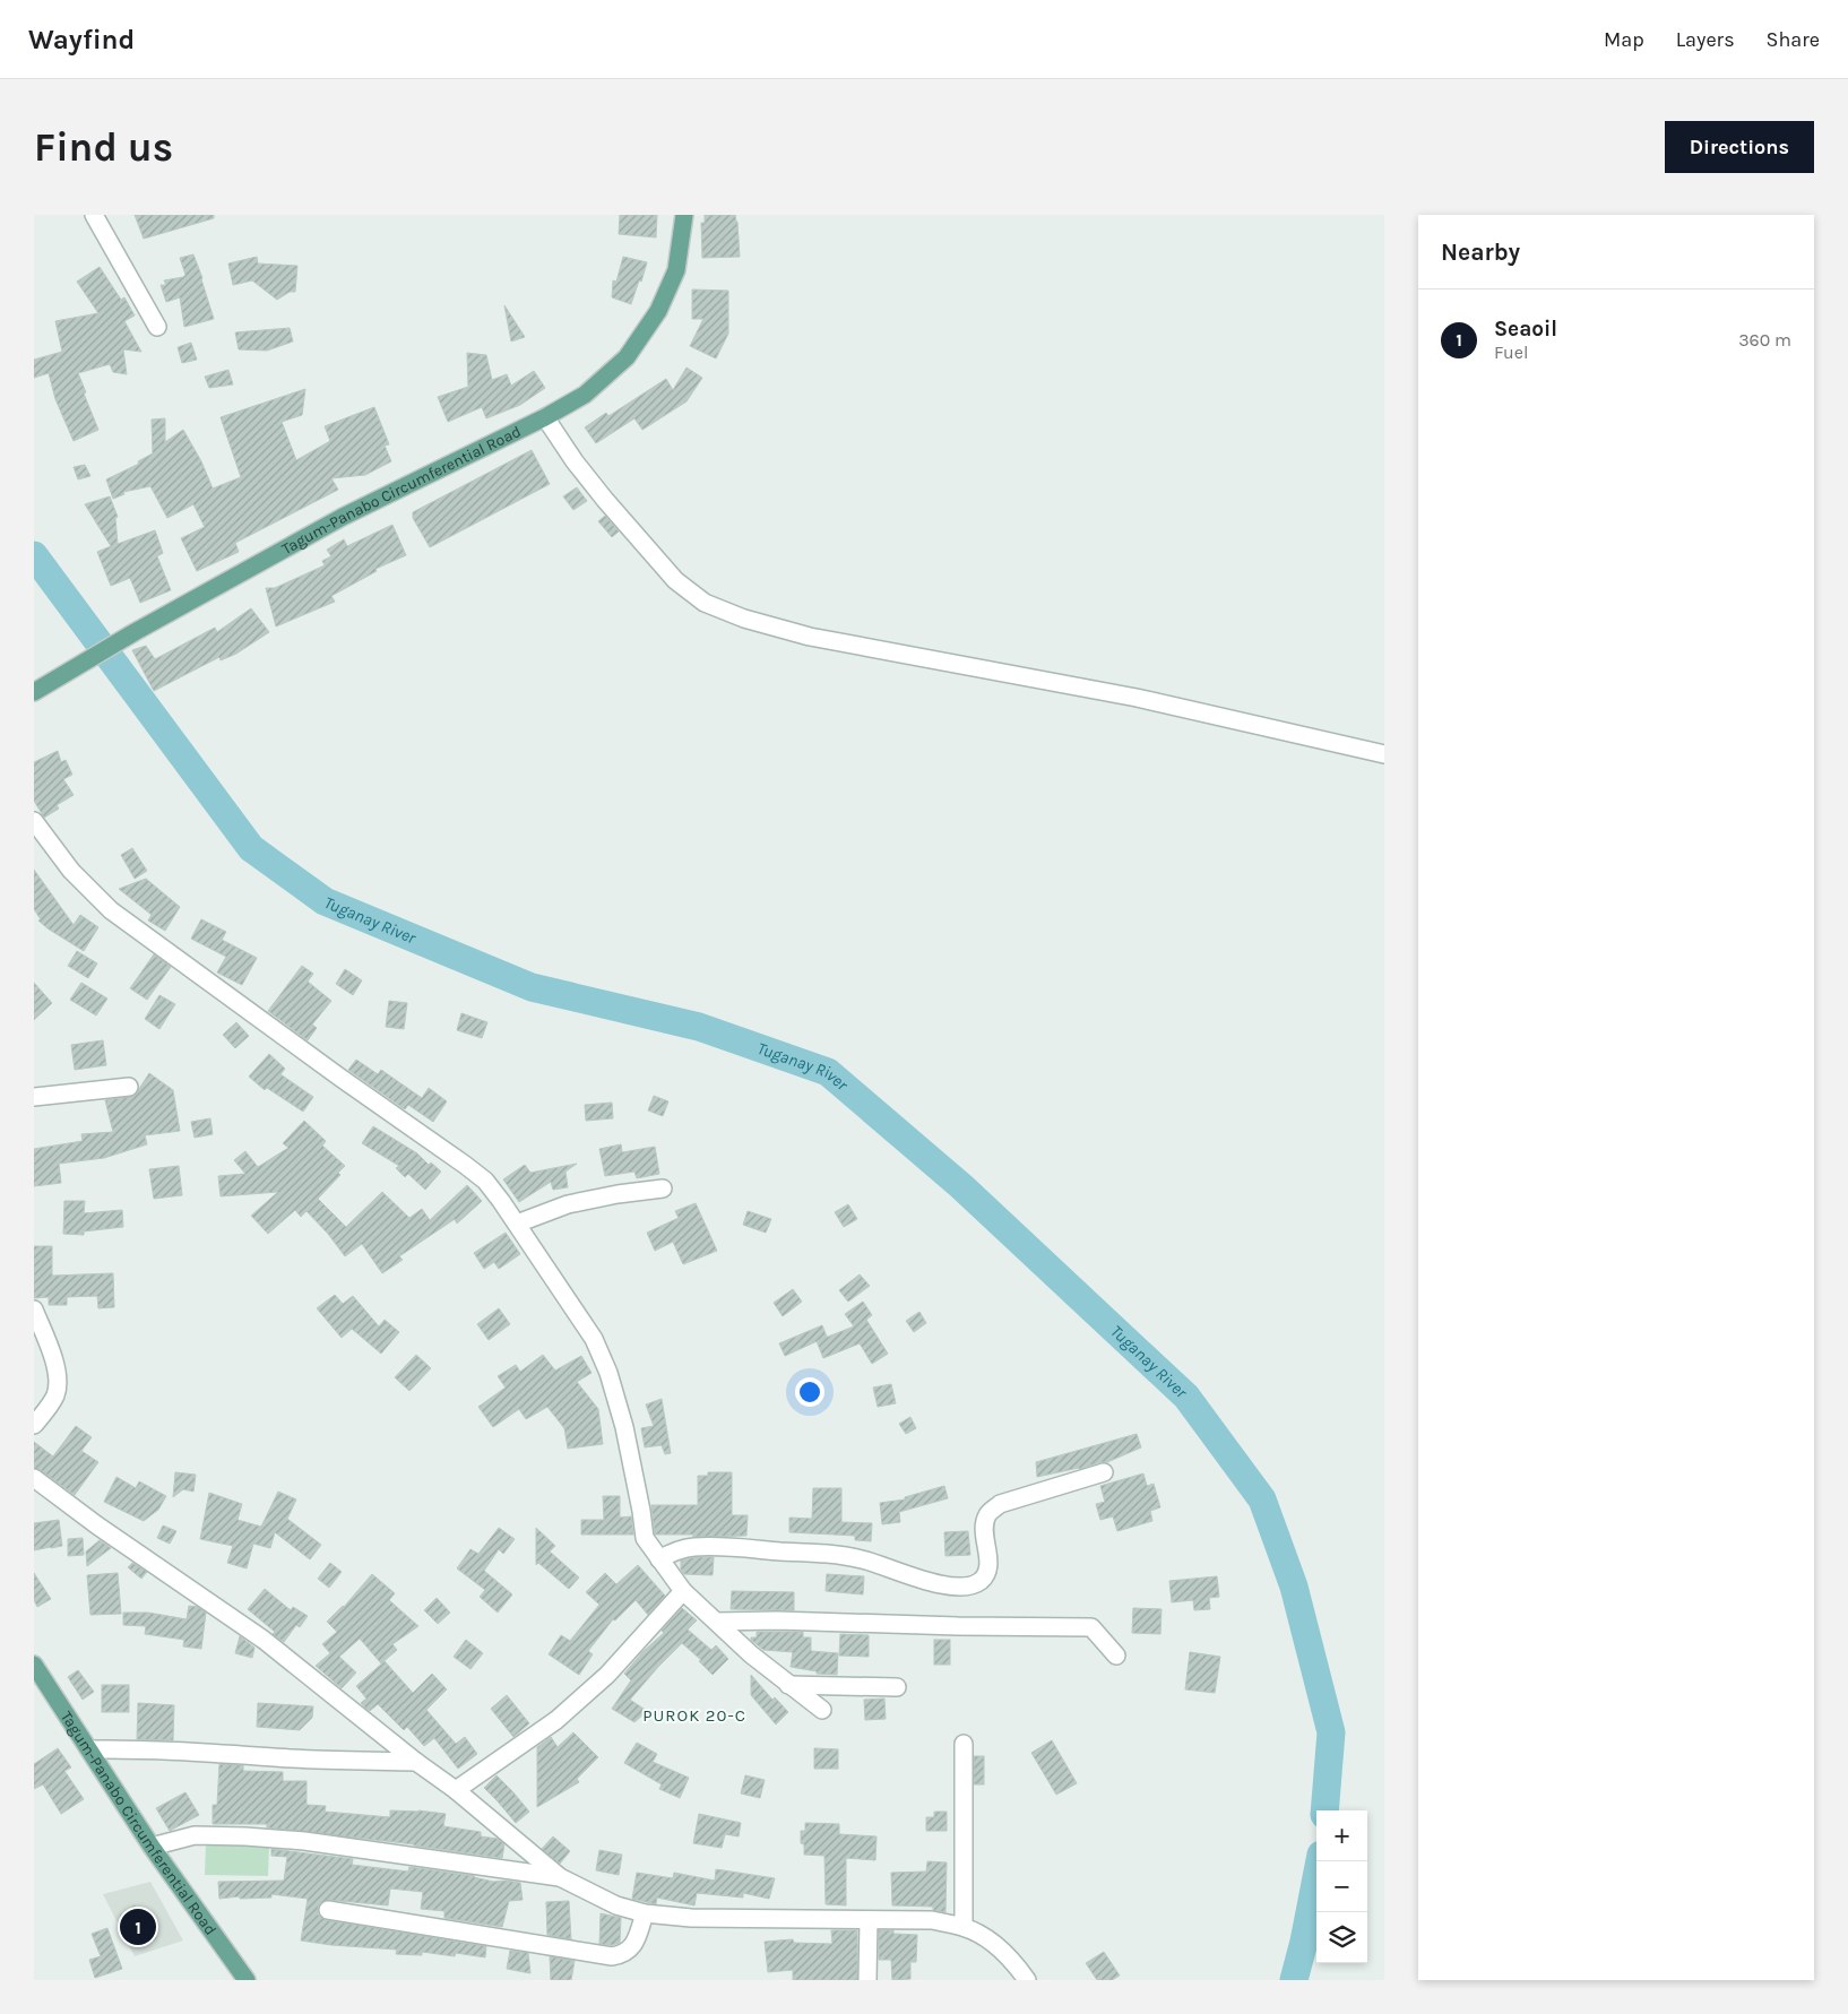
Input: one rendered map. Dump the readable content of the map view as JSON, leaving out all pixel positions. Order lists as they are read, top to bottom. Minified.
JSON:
{"streets":{"main road":["Tagum-Panabo Circumferential Road"]},"districts":["PUROK 20-C"],"water":["Tuganay River"],"page":{"header":"Wayfind","nav":["Map","Layers","Share"],"buttons":"Directions","title":"Find us","heading":"Nearby","list":[{"mark":"1","name":"Seaoil","note":"Fuel","value":"360 m"}],"map_buttons":["+","−"],"pins":"1"}}
